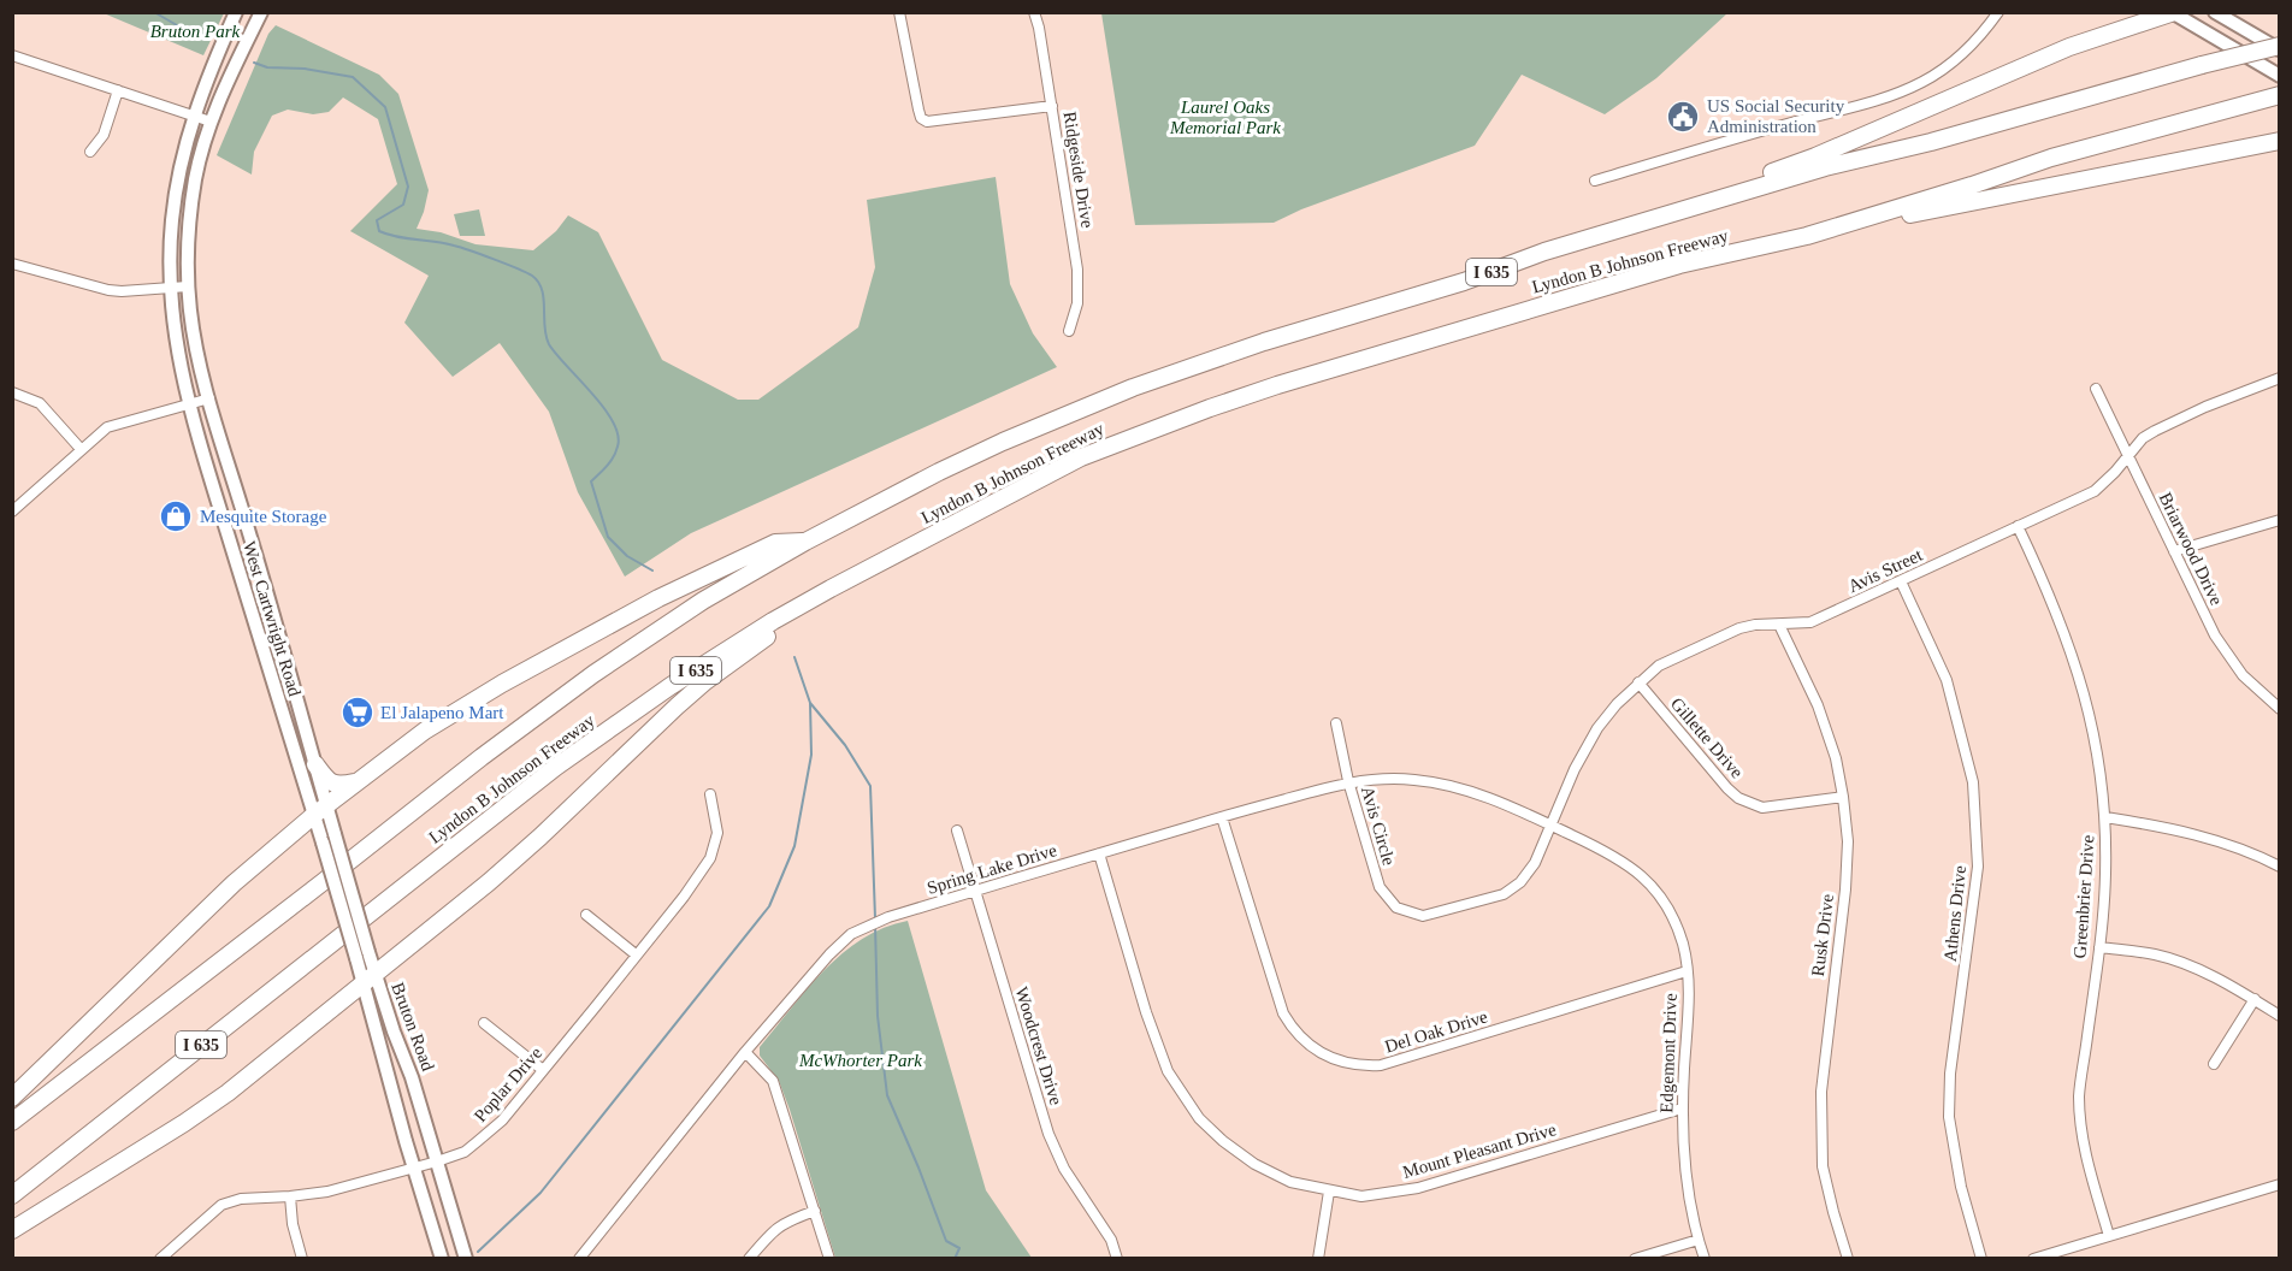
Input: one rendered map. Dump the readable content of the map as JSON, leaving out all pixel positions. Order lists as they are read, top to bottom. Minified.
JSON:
{"streets":{"highway":["Lyndon B Johnson Freeway","I 635"],"main road":["West Cartwright Road","Bruton Road"],"street":["Ridgeside Drive","Briarwood Drive","Avis Street","Gillette Drive","Avis Circle","Spring Lake Drive","Greenbrier Drive","Athens Drive","Rusk Drive","Del Oak Drive","Woodcrest Drive","Edgemont Drive","Poplar Drive","Mount Pleasant Drive"]},"crossings":[["Briarwood Drive","Avis Street"],["Avis Street","Gillette Drive"],["Avis Street","Avis Circle"],["Avis Street","Spring Lake Drive"],["Avis Street","Greenbrier Drive"],["Avis Street","Athens Drive"],["Avis Street","Rusk Drive"],["Avis Street","Edgemont Drive"],["West Cartwright Road","Bruton Road"],["Gillette Drive","Rusk Drive"],["Avis Circle","Spring Lake Drive"],["Avis Circle","Edgemont Drive"],["Spring Lake Drive","Del Oak Drive"],["Spring Lake Drive","Woodcrest Drive"],["Spring Lake Drive","Edgemont Drive"],["Spring Lake Drive","Mount Pleasant Drive"],["Bruton Road","Poplar Drive"],["Del Oak Drive","Edgemont Drive"],["Edgemont Drive","Mount Pleasant Drive"]],"parks":["Bruton Park","Laurel Oaks Memorial Park","McWhorter Park"],"places":{"public building":["US Social Security Administration"],"shop":["Mesquite Storage"],"supermarket":["El Jalapeno Mart"]}}
